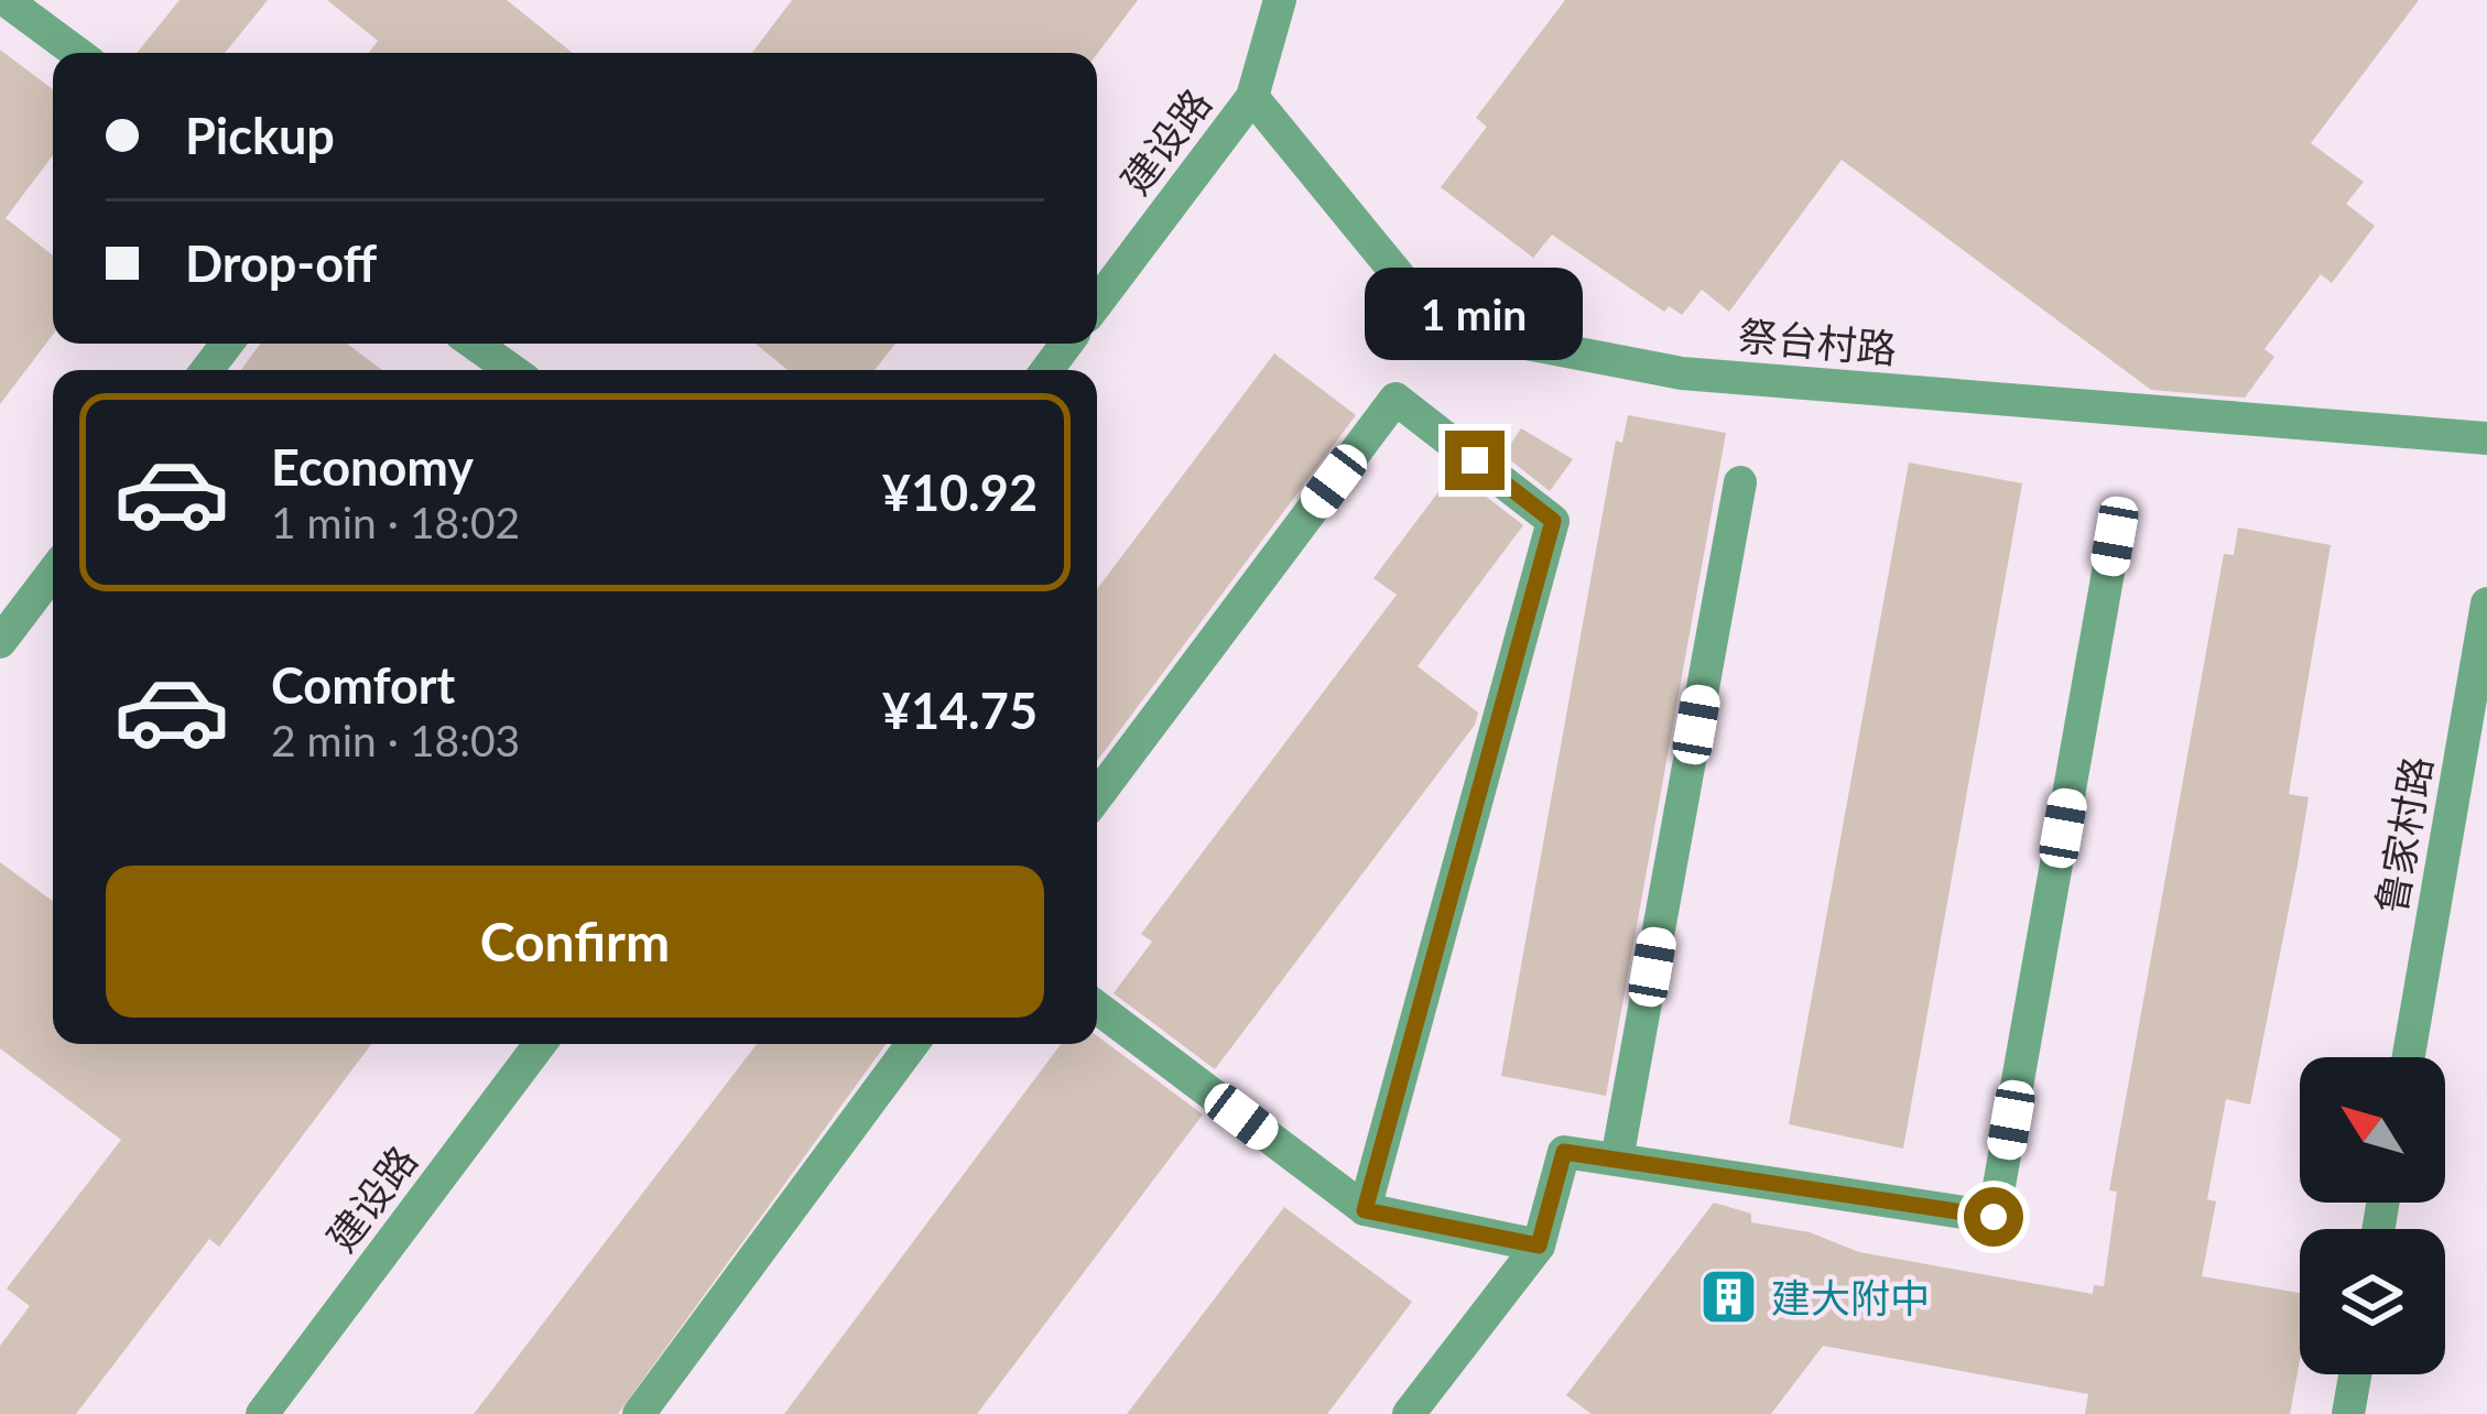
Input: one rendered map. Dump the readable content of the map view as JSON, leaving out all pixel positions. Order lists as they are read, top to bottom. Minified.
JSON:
{"streets":{"street":["建设路","祭台村路","鲁家村路"]},"crossings":[["建设路","祭台村路"]],"places":{"building":["建大附中"]},"north":"top left","page":{"banner":["Pickup","Drop-off"],"bubble":"1 min","list":[{"name":"Economy","note":"1 min · 18:02","value":"¥10.92"},{"name":"Comfort","note":"2 min · 18:03","value":"¥14.75"}],"buttons":"Confirm"}}
